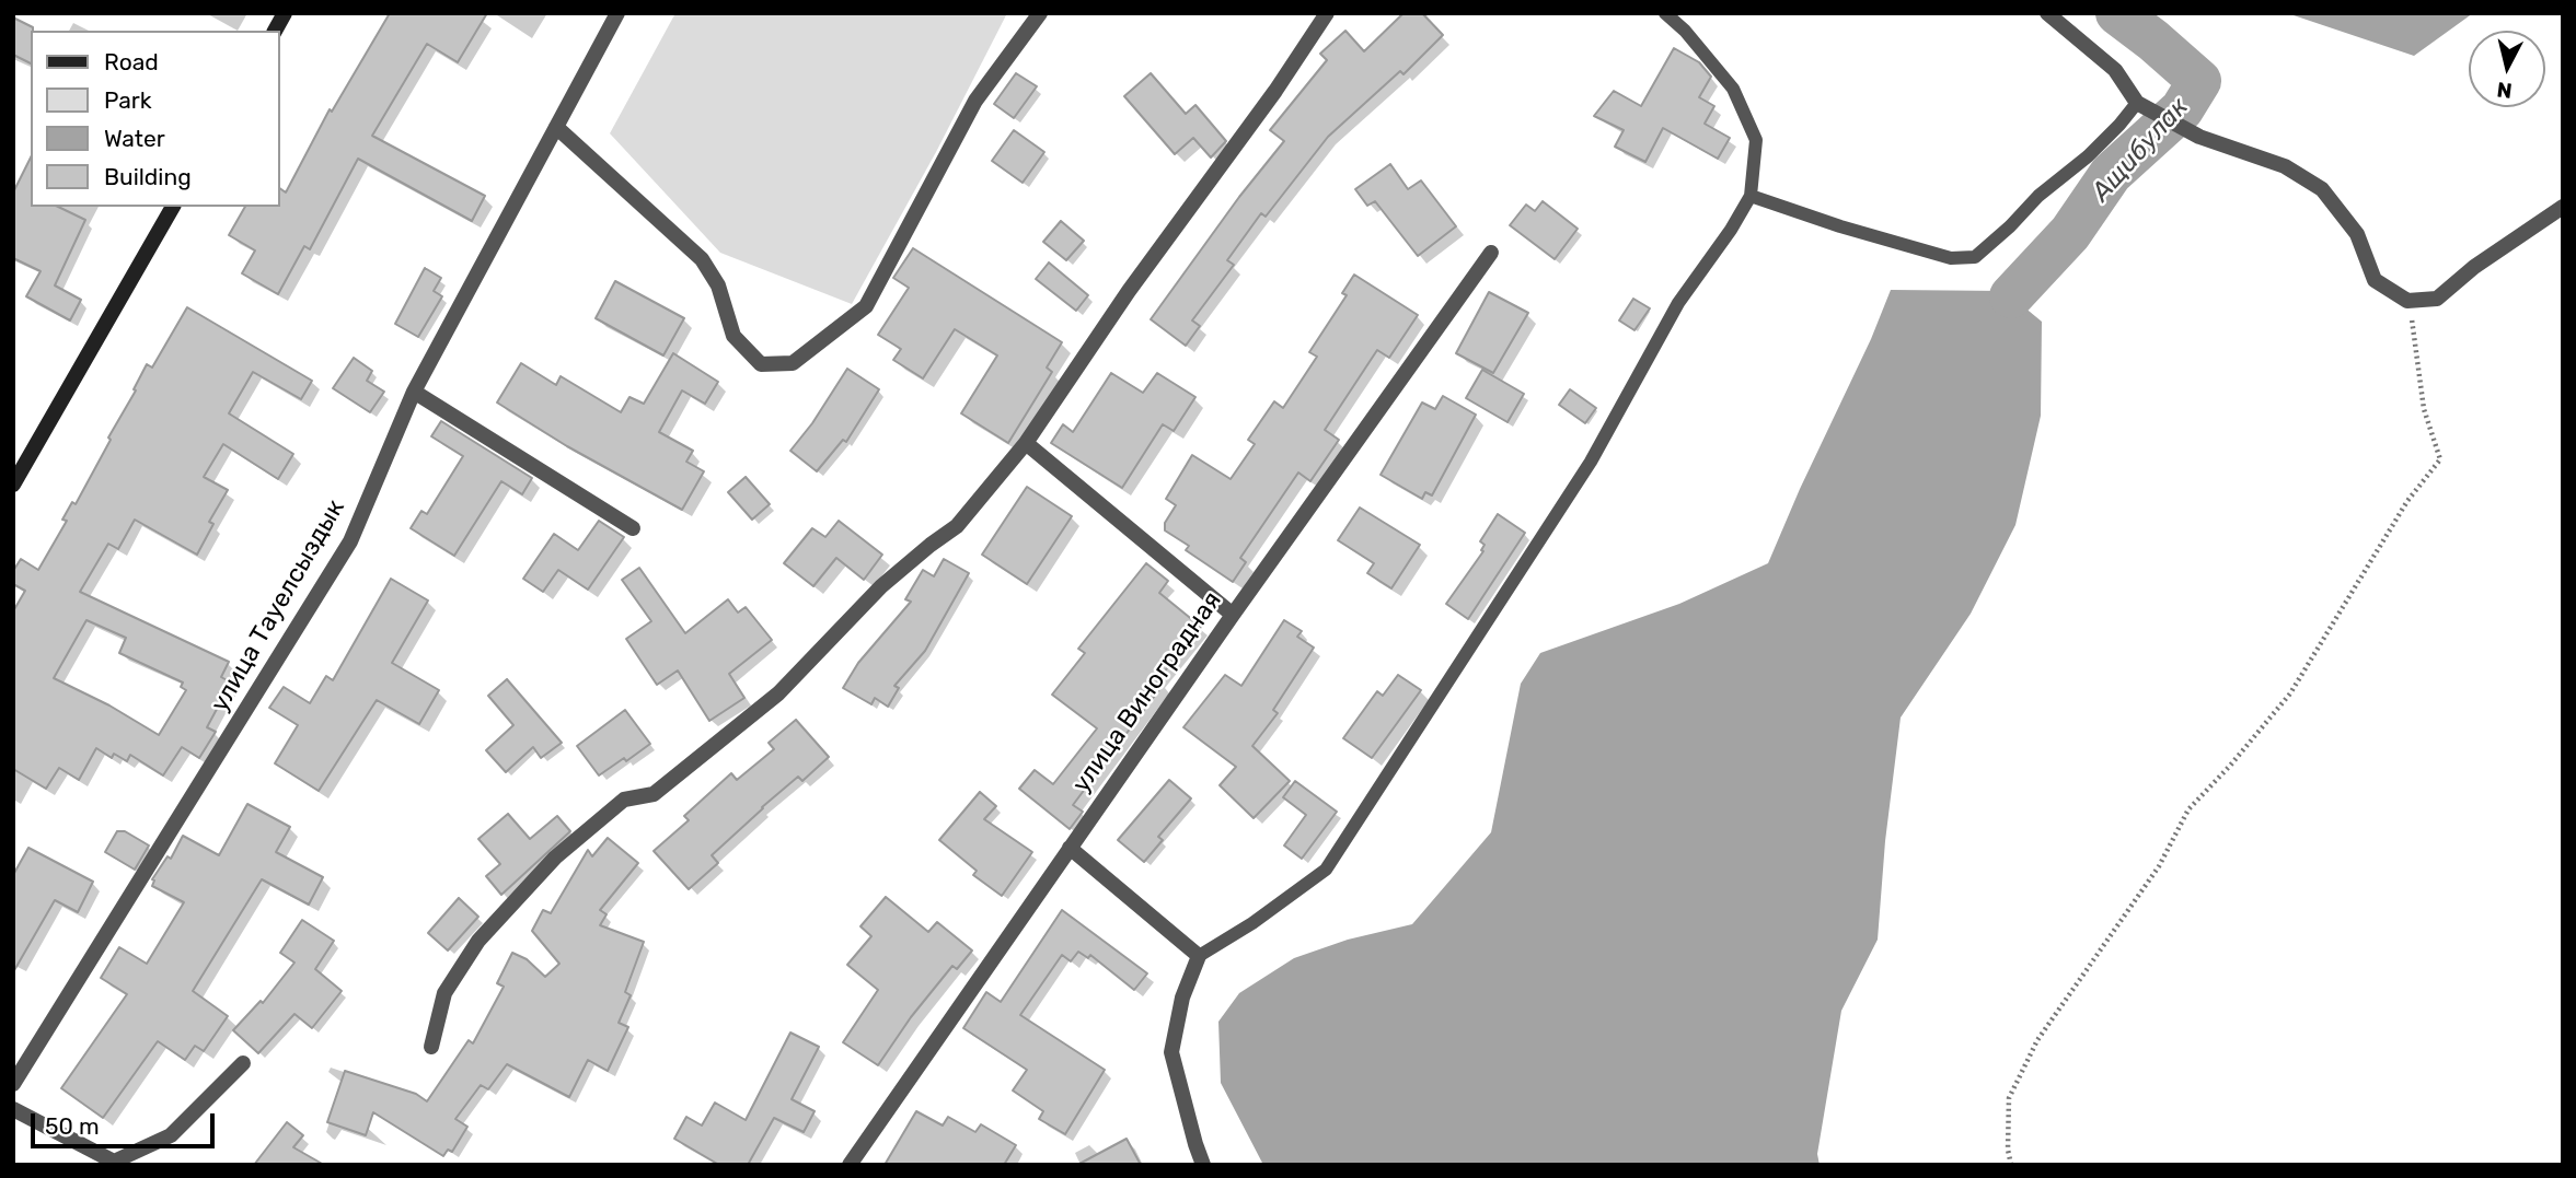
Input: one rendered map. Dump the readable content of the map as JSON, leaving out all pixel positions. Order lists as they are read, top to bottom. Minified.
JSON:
{"streets":{"street":["улица Тауелсыздык","улица Виноградная"]},"water":["Ащибулак"],"legend":["Road","Park","Water","Building"],"scale_bar":"50 m","north":"bottom"}
